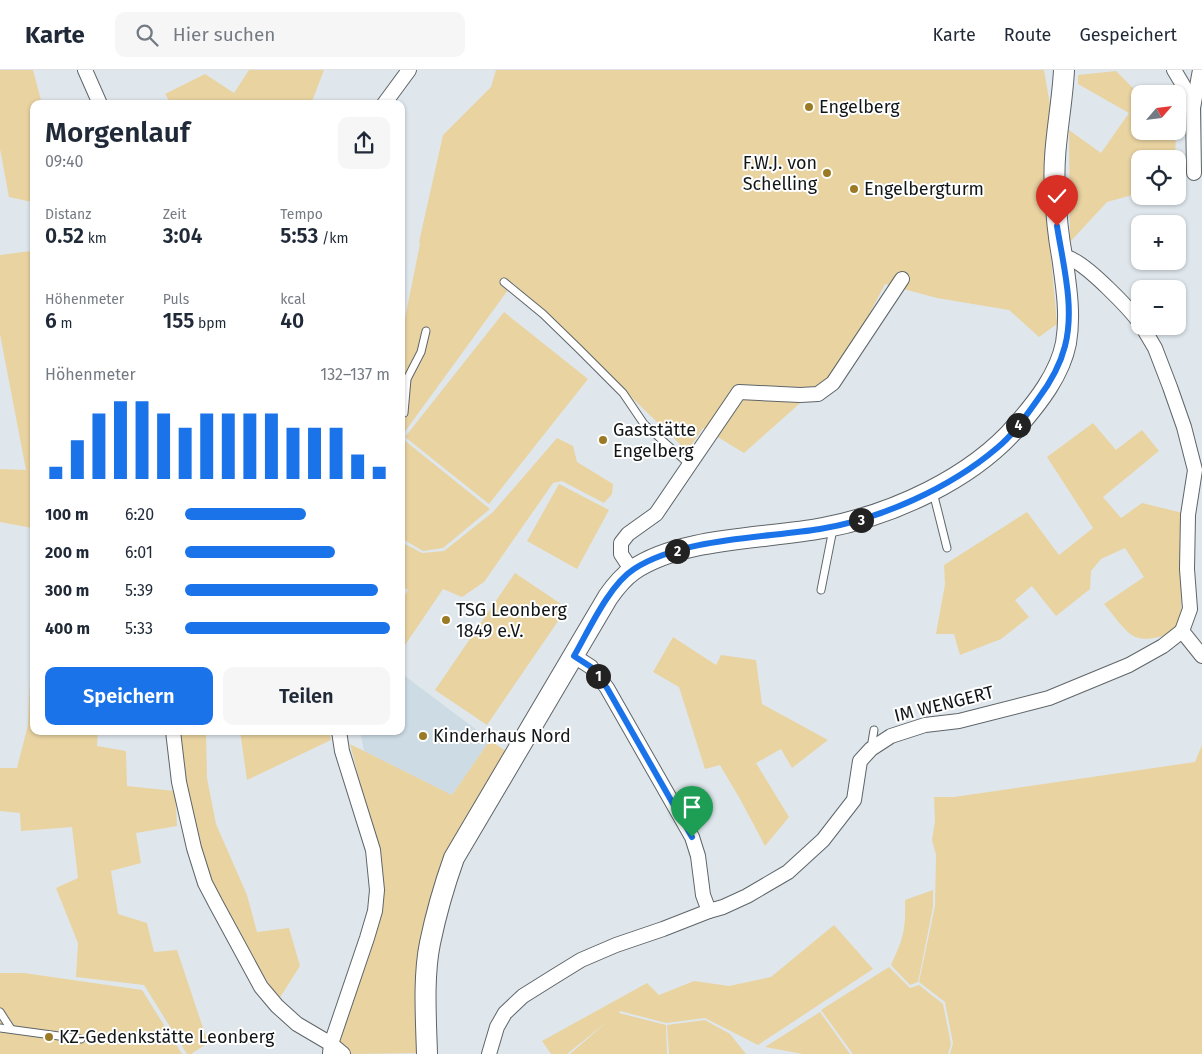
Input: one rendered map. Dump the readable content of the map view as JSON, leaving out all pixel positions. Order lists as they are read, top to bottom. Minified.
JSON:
{"streets":{"street":["IM WENGERT"]},"places":["Engelberg","F.W.J. von Schelling","Engelbergturm","Gaststätte Engelberg","TSG Leonberg 1849 e.V.","Kinderhaus Nord","KZ-Gedenkstätte Leonberg"],"north":"top right","page":{"header":"Karte","search":"Hier suchen","nav":["Karte","Route","Gespeichert"],"map_buttons":["+","−"],"heading":["Morgenlauf","09:40"],"stats":[["Distanz","0.52 km"],["Zeit","3:04"],["Tempo","5:53 /km"],["Höhenmeter","6 m"],["Puls","155 bpm"],["kcal","40"]],"chart":["Höhenmeter","132–137 m"],"pins":["4","3","2","1"],"list":[{"name":"100 m","note":"6:20"},{"name":"200 m","note":"6:01"},{"name":"300 m","note":"5:39"},{"name":"400 m","note":"5:33"}],"buttons":["Speichern","Teilen"]}}
